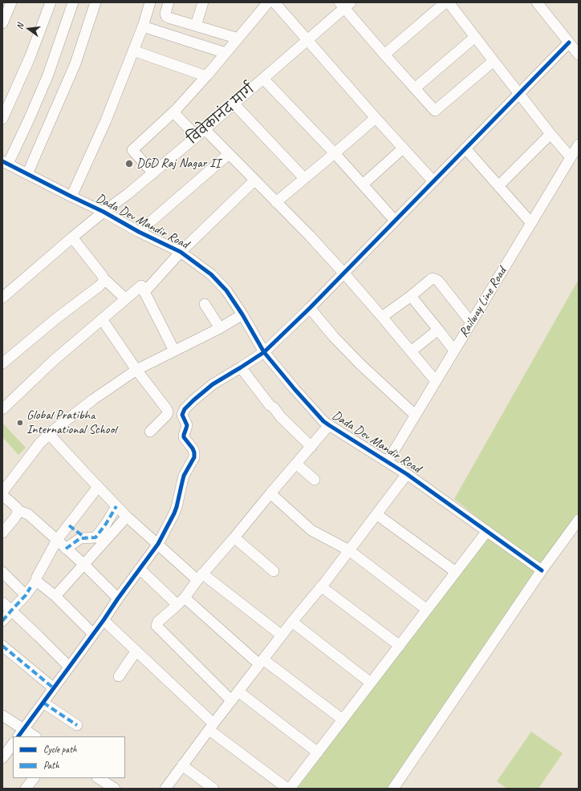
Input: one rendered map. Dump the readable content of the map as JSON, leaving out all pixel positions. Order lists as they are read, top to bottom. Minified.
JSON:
{"streets":{"street":["विवेकानंद मार्ग","Dada Dev Mandir Road","Railway Line Road"]},"crossings":[["विवेकानंद मार्ग","Dada Dev Mandir Road"],["Dada Dev Mandir Road","Railway Line Road"]],"places":["DGD Raj Nagar II","Global Pratibha International School"],"legend":["Cycle path","Path"],"north":"left"}
